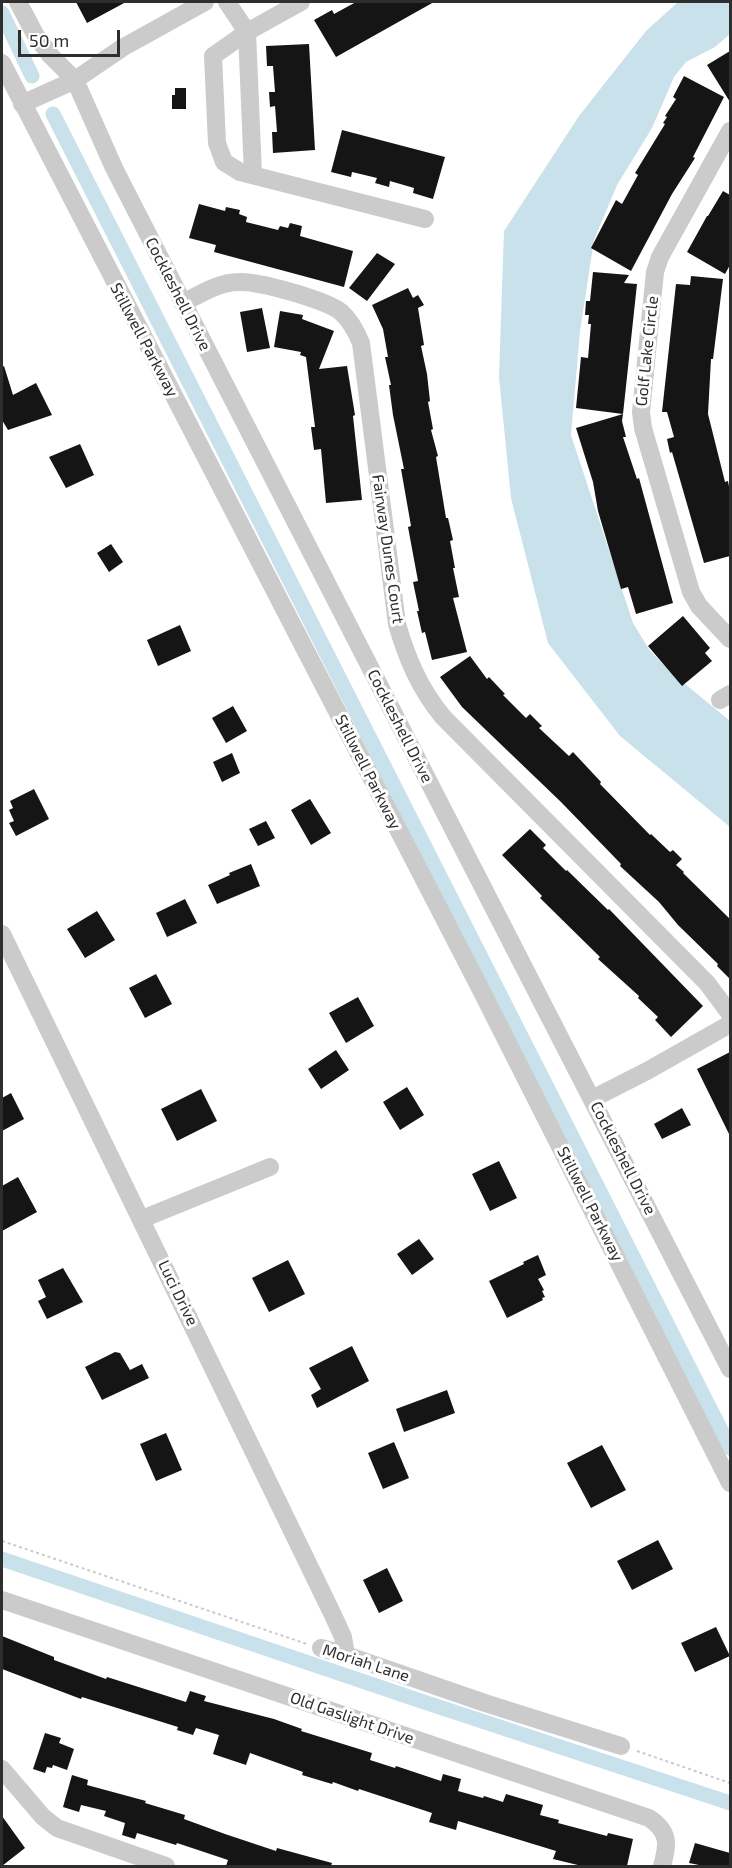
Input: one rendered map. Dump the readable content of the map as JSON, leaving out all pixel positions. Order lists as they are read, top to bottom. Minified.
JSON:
{"streets":{"street":["Cockleshell Drive","Stillwell Parkway","Golf Lake Circle","Fairway Dunes Court","Luci Drive","Moriah Lane","Old Gaslight Drive"]},"crossings":[["Cockleshell Drive","Fairway Dunes Court"],["Luci Drive","Moriah Lane"]],"scale_bar":"50 m"}
